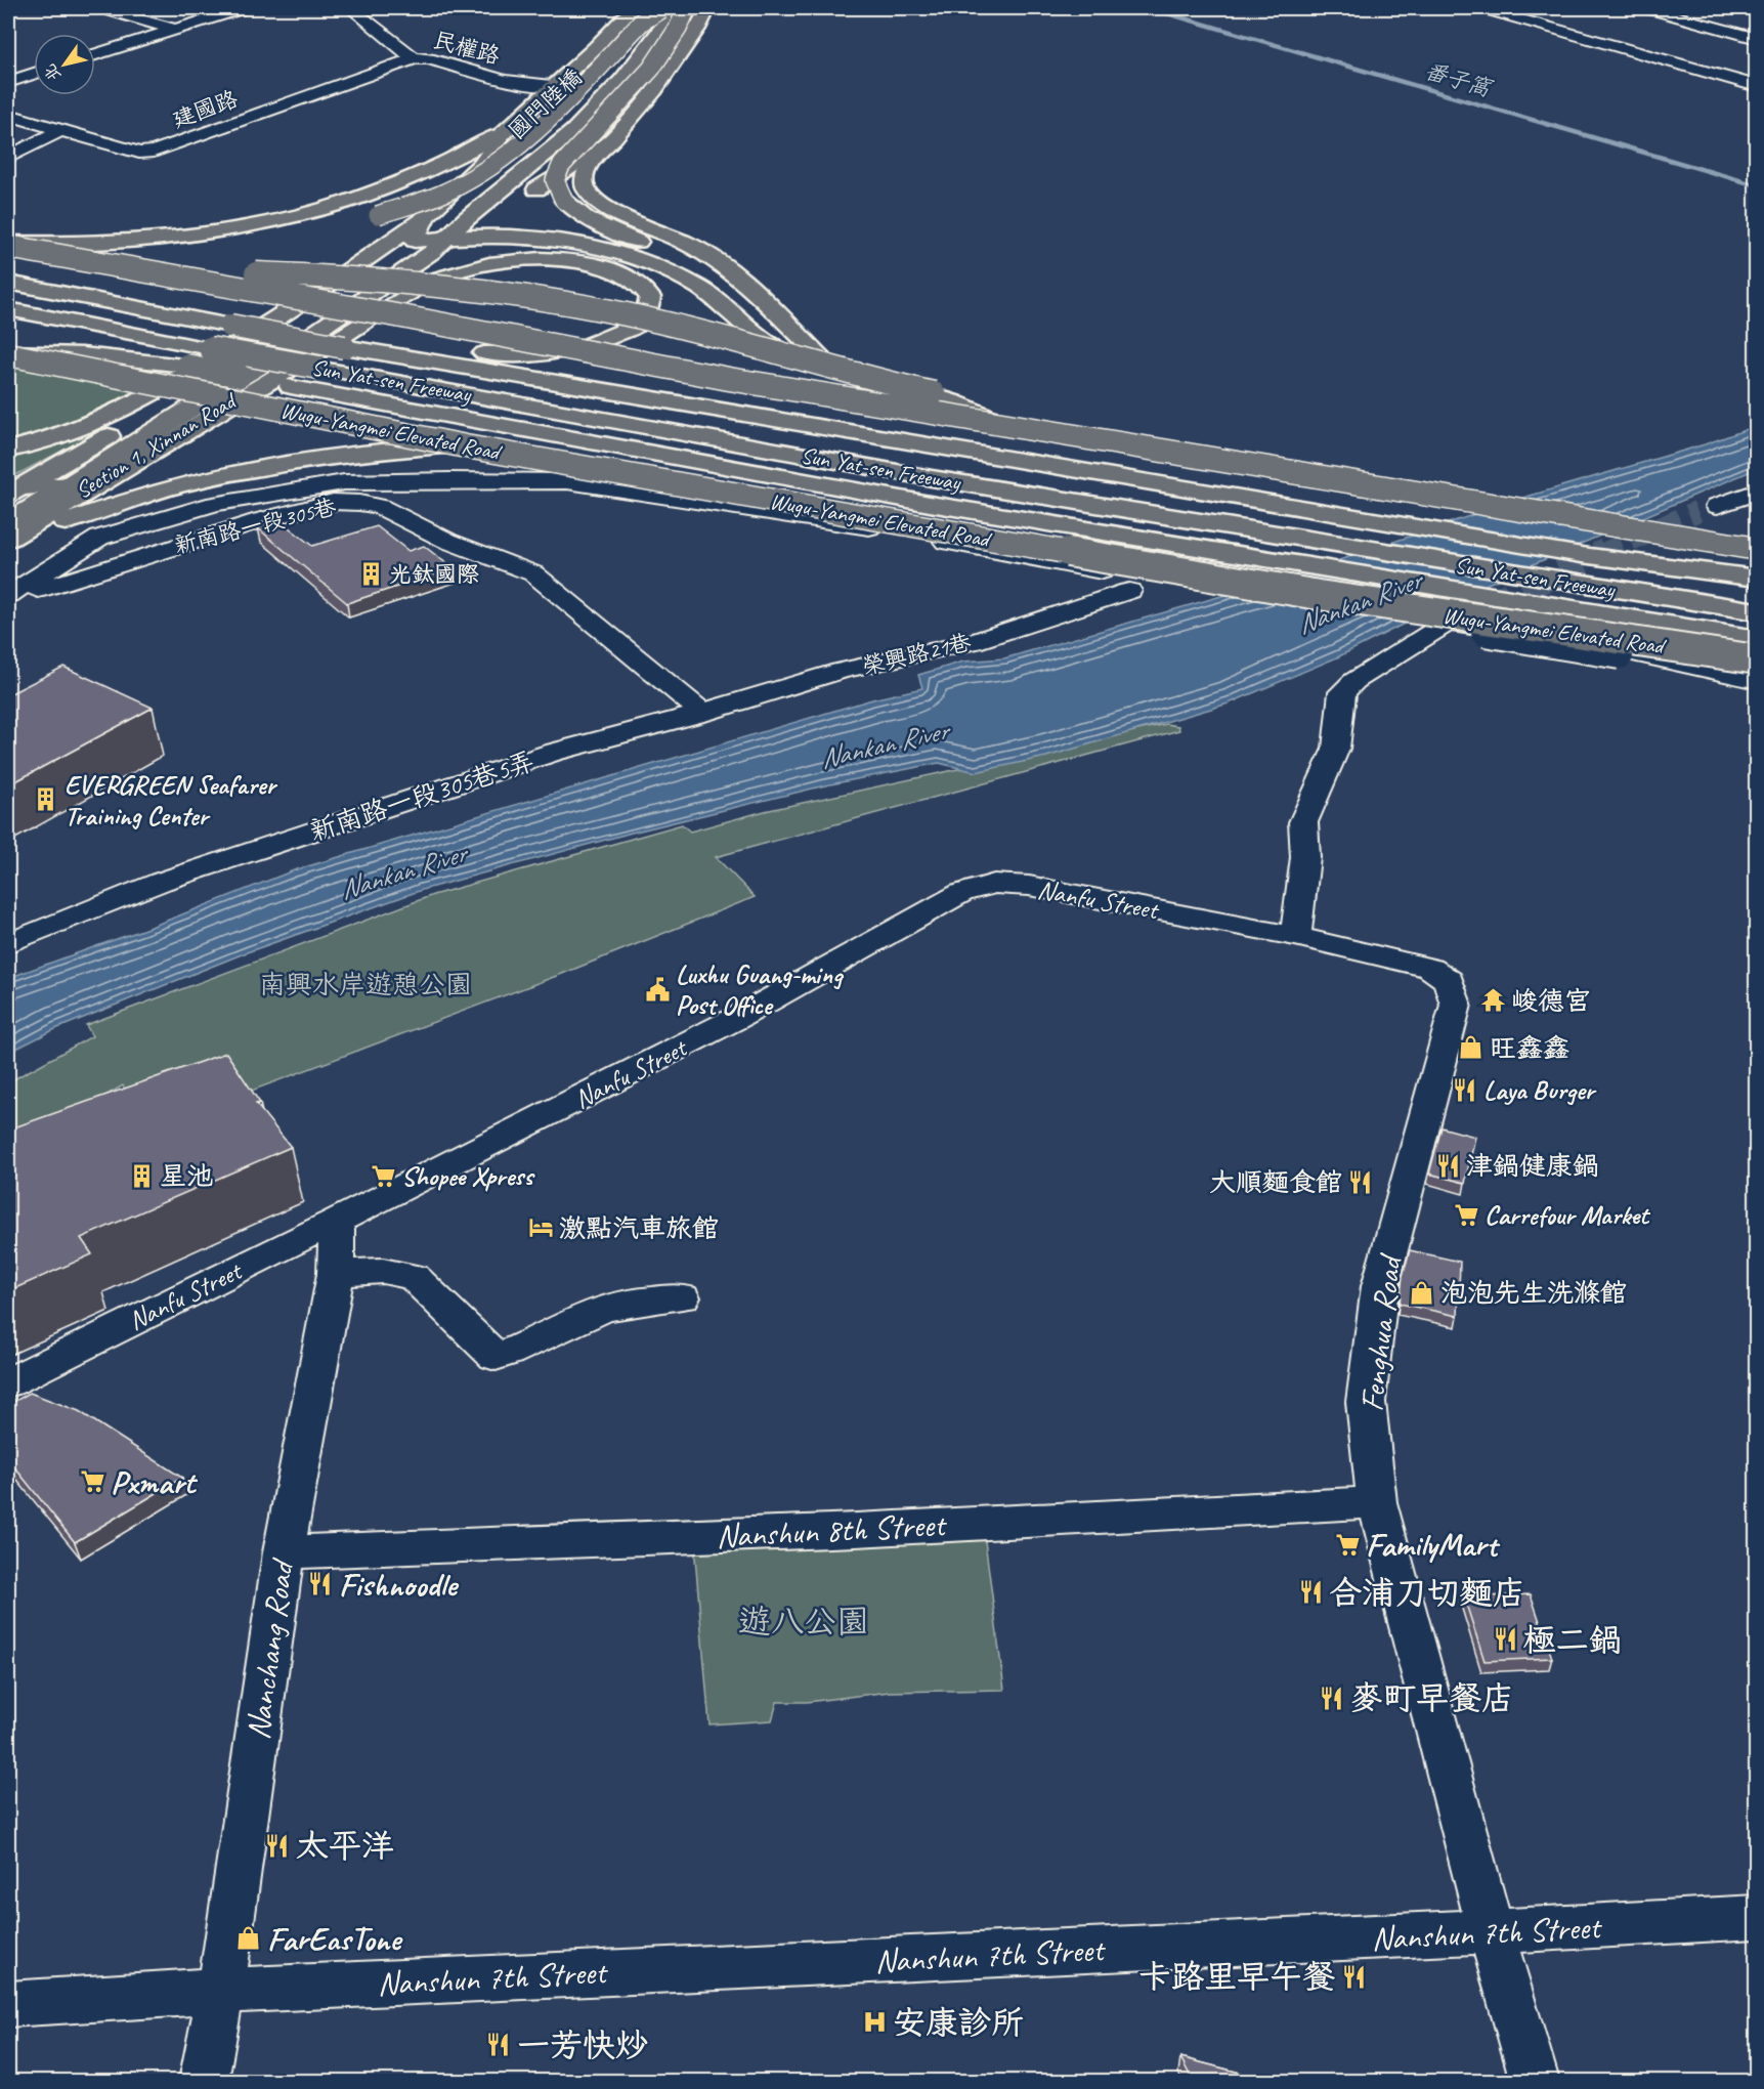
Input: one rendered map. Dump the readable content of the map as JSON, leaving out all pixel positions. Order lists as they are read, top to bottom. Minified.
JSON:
{"streets":{"main road":["國門陸橋","Sun Yat-sen Freeway","Wugu-Yangmei Elevated Road","Section 1, Xinnan Road"],"street":["民權路","建國路","新南路一段305巷","榮興路21巷","新南路一段305巷5弄","Nanfu Street","Fenghua Road","Nanshun 8th Street","Nanchang Road","Nanshun 7th Street"]},"crossings":[["民權路","建國路"],["Sun Yat-sen Freeway","Section 1, Xinnan Road"],["新南路一段305巷","榮興路21巷"],["新南路一段305巷","新南路一段305巷5弄"],["榮興路21巷","新南路一段305巷5弄"],["Nanfu Street","Fenghua Road"],["Nanfu Street","Nanchang Road"],["Fenghua Road","Nanshun 8th Street"],["Fenghua Road","Nanshun 7th Street"],["Nanshun 8th Street","Nanchang Road"],["Nanchang Road","Nanshun 7th Street"]],"water":["番子窩","Nankan River"],"parks":["南興水岸遊憩公園","遊八公園"],"places":{"building":["光鈦國際","EVERGREEN Seafarer Training Center","星池"],"public building":["Luxhu Guang-ming Post Office"],"temple":["峻德宮"],"shop":["旺鑫鑫","泡泡先生洗滌館","FarEasTone"],"restaurant":["Laya Burger","津鍋健康鍋","大順麵食館","Fishnoodle","合浦刀切麵店","極二鍋","麥町早餐店","太平洋","卡路里早午餐","一芳快炒"],"supermarket":["Shopee Xpress","Carrefour Market","Pxmart","FamilyMart"],"hotel":["激點汽車旅館"],"hospital":["安康診所"]},"north":"bottom left"}
